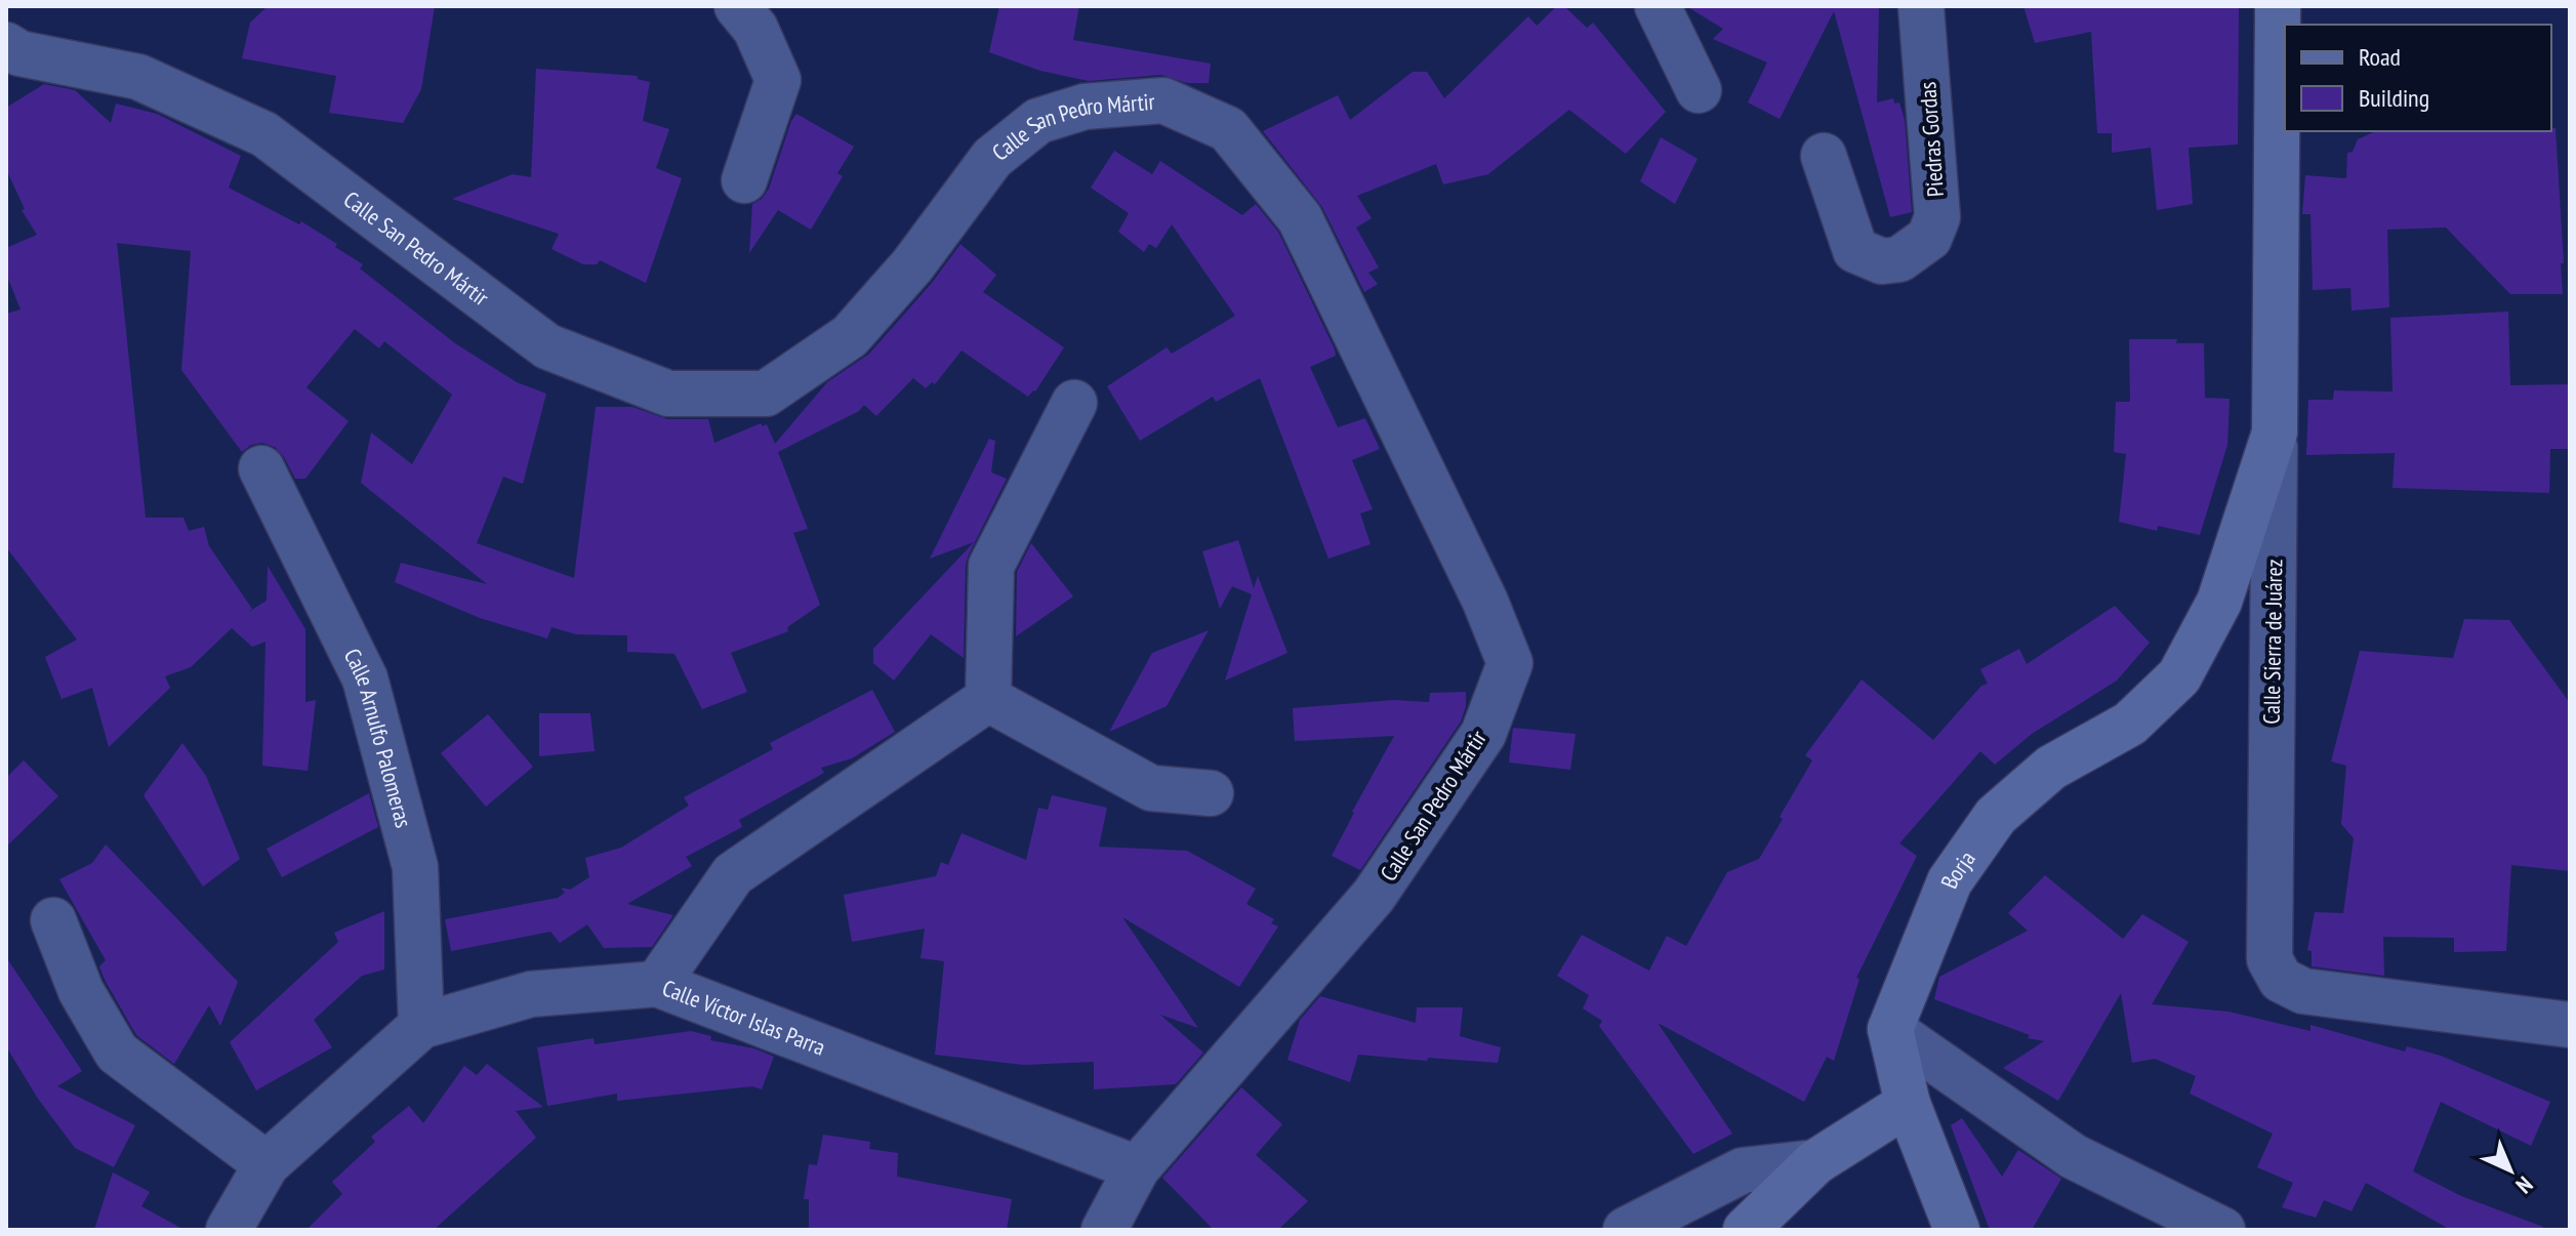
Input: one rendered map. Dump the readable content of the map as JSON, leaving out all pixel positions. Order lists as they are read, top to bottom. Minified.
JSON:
{"streets":{"street":["Calle San Pedro Mártir","Piedras Gordas","Calle Sierra de Juárez","Calle Arnulfo Palomeras","Borja","Calle Víctor Islas Parra"]},"crossings":[["Calle San Pedro Mártir","Calle Víctor Islas Parra"],["Calle Sierra de Juárez","Borja"],["Calle Arnulfo Palomeras","Calle Víctor Islas Parra"]],"legend":["Road","Building"],"north":"bottom right"}
